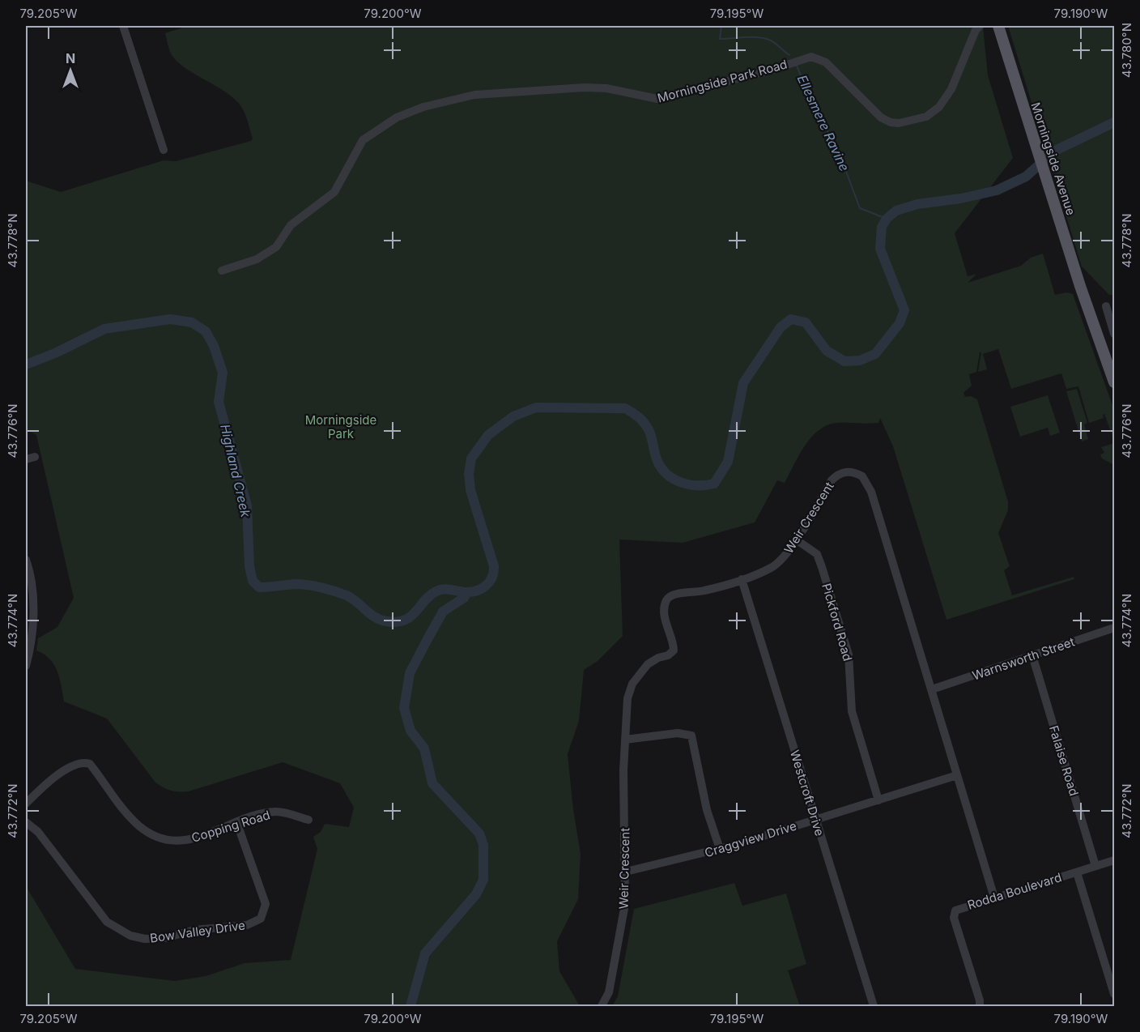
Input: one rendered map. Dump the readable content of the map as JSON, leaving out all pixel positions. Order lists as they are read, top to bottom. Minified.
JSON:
{"streets":{"main road":["Morningside Avenue"],"street":["Morningside Park Road","Weir Crescent","Pickford Road","Warnsworth Street","Falaise Road","Westcroft Drive","Copping Road","Craggview Drive","Rodda Boulevard","Bow Valley Drive"]},"crossings":[["Weir Crescent","Pickford Road"],["Weir Crescent","Warnsworth Street"],["Weir Crescent","Westcroft Drive"],["Weir Crescent","Craggview Drive"],["Weir Crescent","Rodda Boulevard"],["Pickford Road","Craggview Drive"],["Warnsworth Street","Falaise Road"],["Falaise Road","Rodda Boulevard"],["Westcroft Drive","Craggview Drive"],["Copping Road","Bow Valley Drive"]],"water":["Ellesmere Ravine","Highland Creek"],"parks":["Morningside Park"],"north":"top","coordinates":["79.205°W","79.200°W","79.195°W","79.190°W","43.780°N","43.778°N","43.776°N","43.774°N","43.772°N"]}
